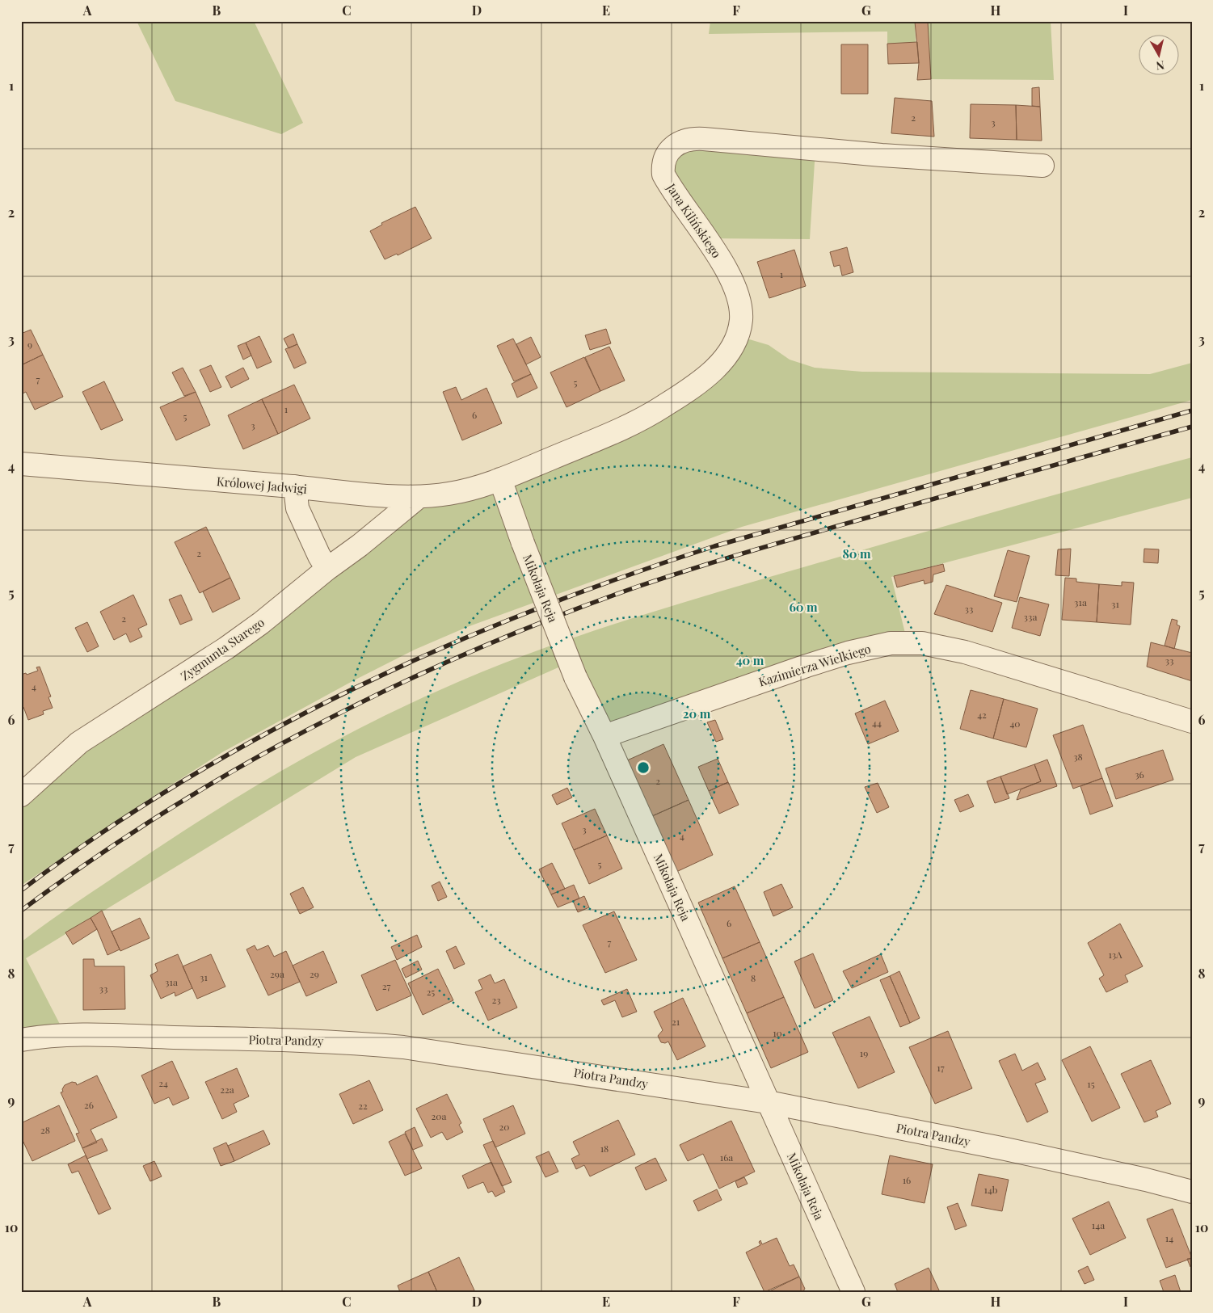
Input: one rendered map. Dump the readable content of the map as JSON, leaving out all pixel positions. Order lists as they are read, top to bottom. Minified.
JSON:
{"streets":{"street":["Jana Kilińskiego","Królowej Jadwigi","Mikołaja Reja","Zygmunta Starego","Kazimierza Wielkiego","Piotra Pandzy"]},"crossings":[["Jana Kilińskiego","Królowej Jadwigi"],["Jana Kilińskiego","Mikołaja Reja"],["Królowej Jadwigi","Mikołaja Reja"],["Królowej Jadwigi","Zygmunta Starego"],["Mikołaja Reja","Kazimierza Wielkiego"],["Mikołaja Reja","Piotra Pandzy"]],"house_numbers":["2","3","1","9","7","5","1","6","5","3","2","31a","31","33","33a","2","33","4","42","44","40","38","36","2","3","4","5","6","7","13A","29a","29","31","8","31a","27","33","25","23","21","10","19","17","24","15","22a","26","22","20a","20","28","18","16a","16","14b","14a","14"],"north":"bottom","grid":{"columns":["A","B","C","D","E","F","G","H","I"],"rows":["1","2","3","4","5","6","7","8","9","10"]},"rings":["80 m","60 m","40 m","20 m"]}
